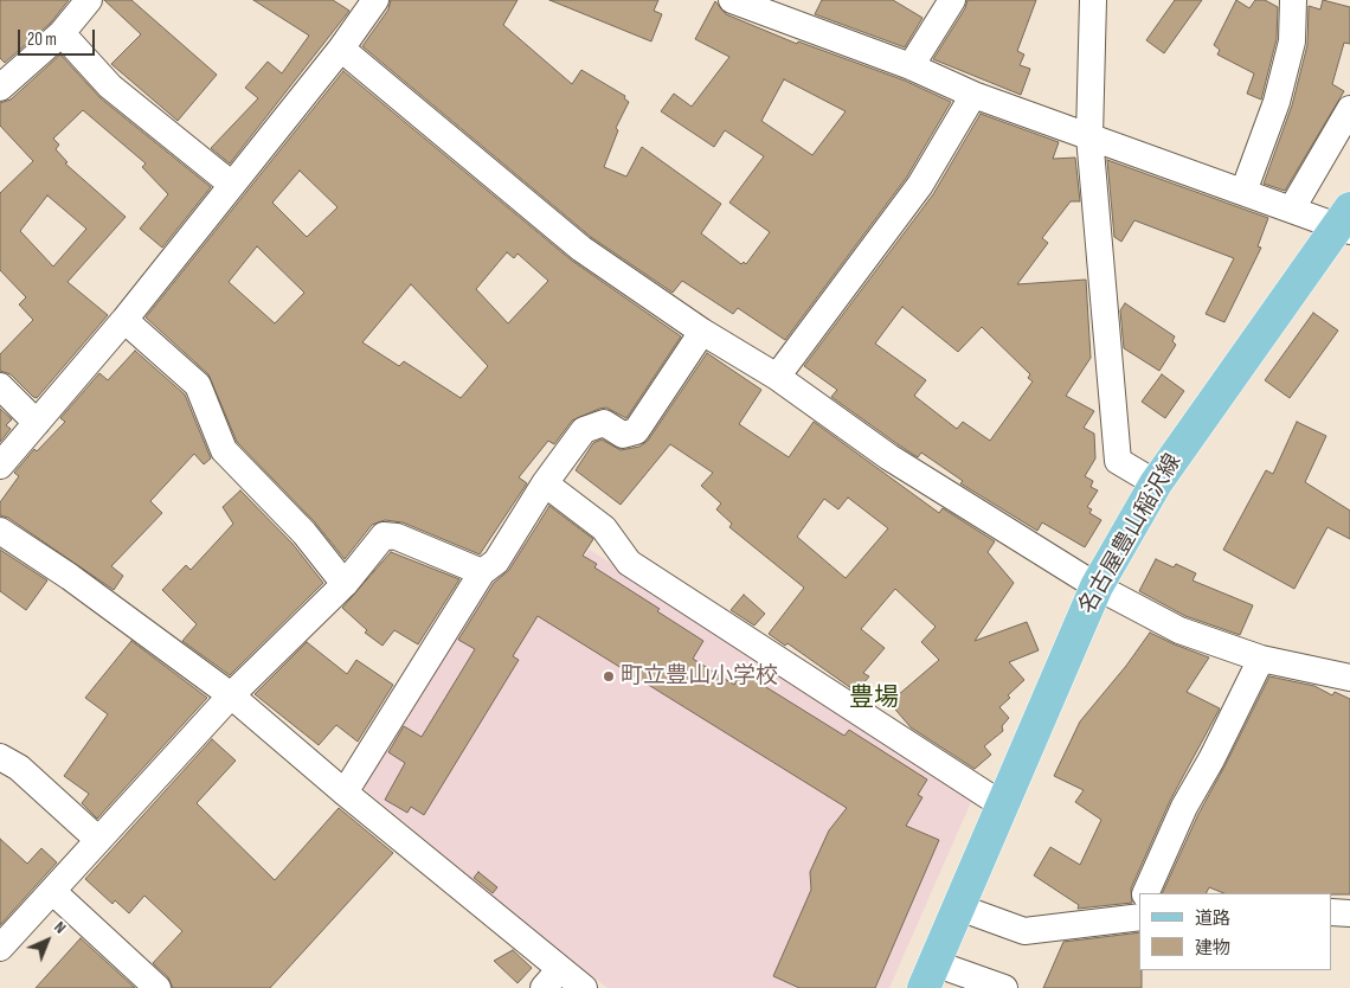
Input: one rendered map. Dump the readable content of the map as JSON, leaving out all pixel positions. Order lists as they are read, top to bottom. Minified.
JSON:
{"streets":{"main road":["名古屋豊山稲沢線"]},"districts":["豊場"],"places":["町立豊山小学校"],"legend":["道路","建物"],"scale_bar":"20 m","north":"top right"}
